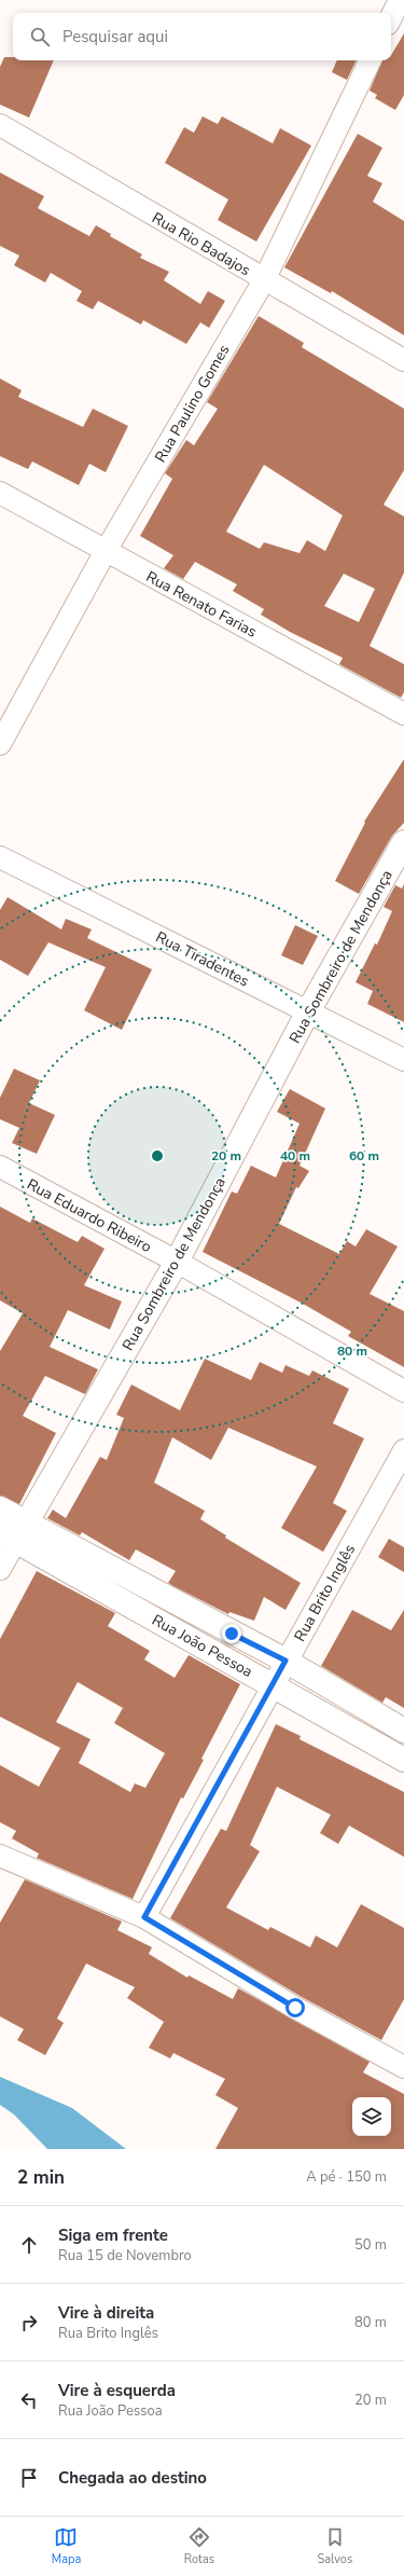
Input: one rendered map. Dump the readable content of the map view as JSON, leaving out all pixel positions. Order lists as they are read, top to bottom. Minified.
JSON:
{"streets":{"street":["Rua Rio Badajos","Rua Paulino Gomes","Rua Renato Farias","Rua Sombreiro de Mendonça","Rua Tiradentes","Rua Eduardo Ribeiro","Rua Brito Inglês","Rua João Pessoa"]},"crossings":[["Rua Rio Badajos","Rua Paulino Gomes"],["Rua Paulino Gomes","Rua Renato Farias"],["Rua Sombreiro de Mendonça","Rua Tiradentes"],["Rua Sombreiro de Mendonça","Rua Eduardo Ribeiro"],["Rua Sombreiro de Mendonça","Rua João Pessoa"],["Rua Brito Inglês","Rua João Pessoa"]],"page":{"search":"Pesquisar aqui","heading":["2 min","A pé · 150 m"],"list":[["Siga em frente","Rua 15 de Novembro","50 m"],["Vire à direita","Rua Brito Inglês","80 m"],["Vire à esquerda","Rua João Pessoa","20 m"],"Chegada ao destino"],"nav":["Mapa","Rotas","Salvos"]},"rings":["20 m","40 m","60 m","80 m"]}
